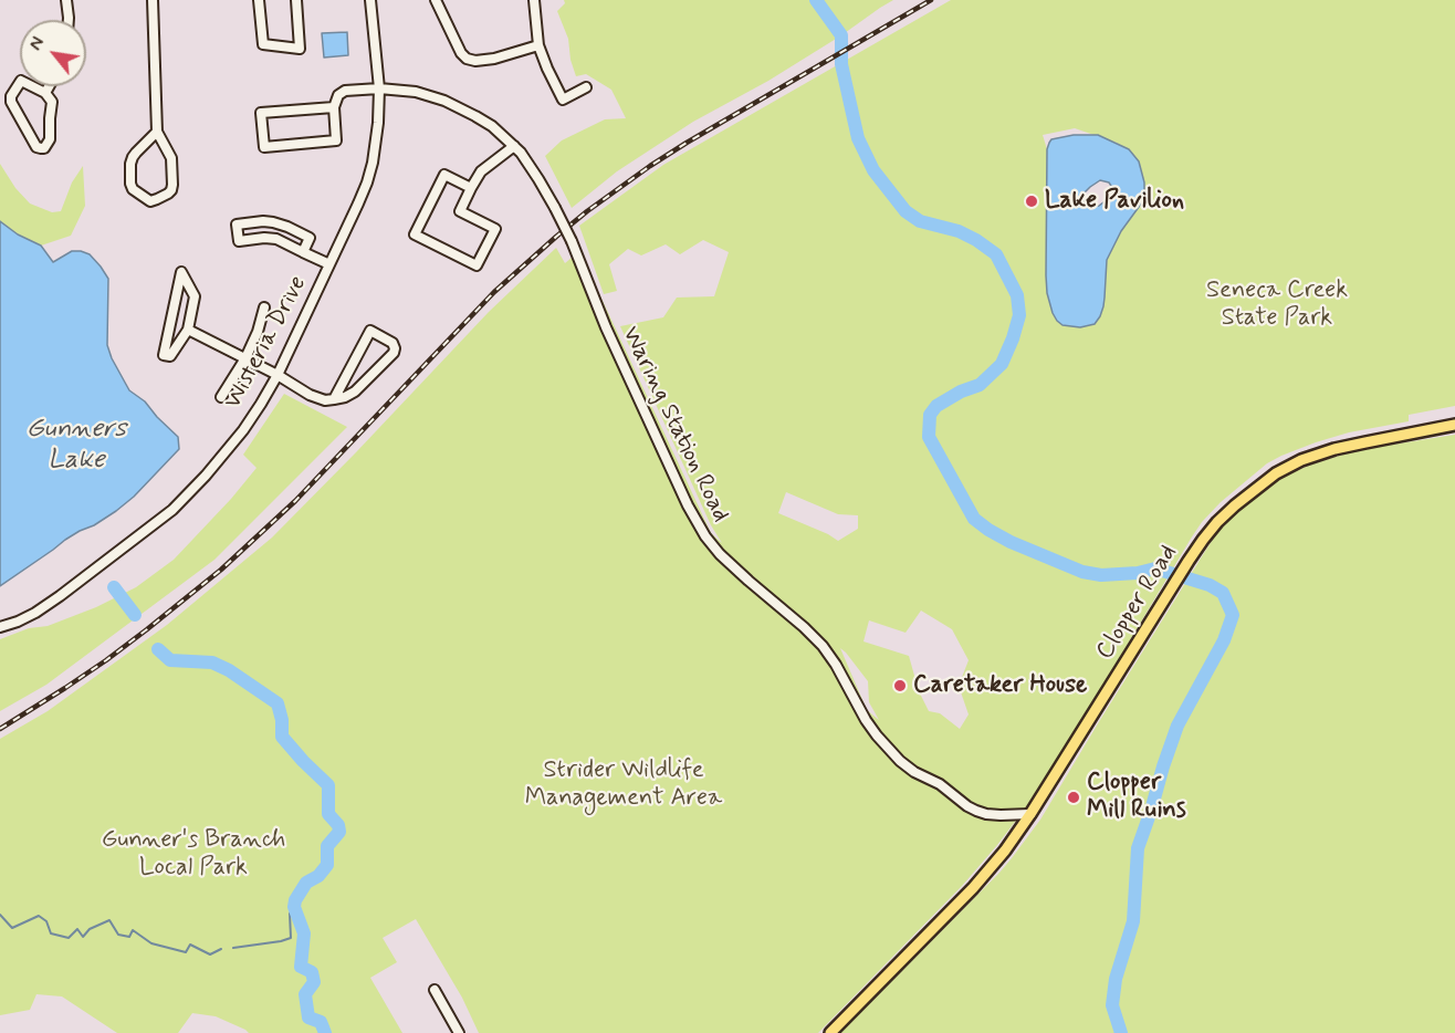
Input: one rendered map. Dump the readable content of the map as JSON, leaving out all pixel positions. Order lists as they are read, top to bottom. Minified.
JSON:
{"streets":{"main road":["Clopper Road"],"street":["Wisteria Drive","Waring Station Road"]},"crossings":[["Wisteria Drive","Waring Station Road"],["Waring Station Road","Clopper Road"]],"water":["Gunners Lake"],"parks":["Seneca Creek State Park","Strider Wildlife Management Area","Gunner's Branch Local Park"],"places":["Lake Pavilion","Caretaker House","Clopper Mill Ruins"],"north":"top left"}
